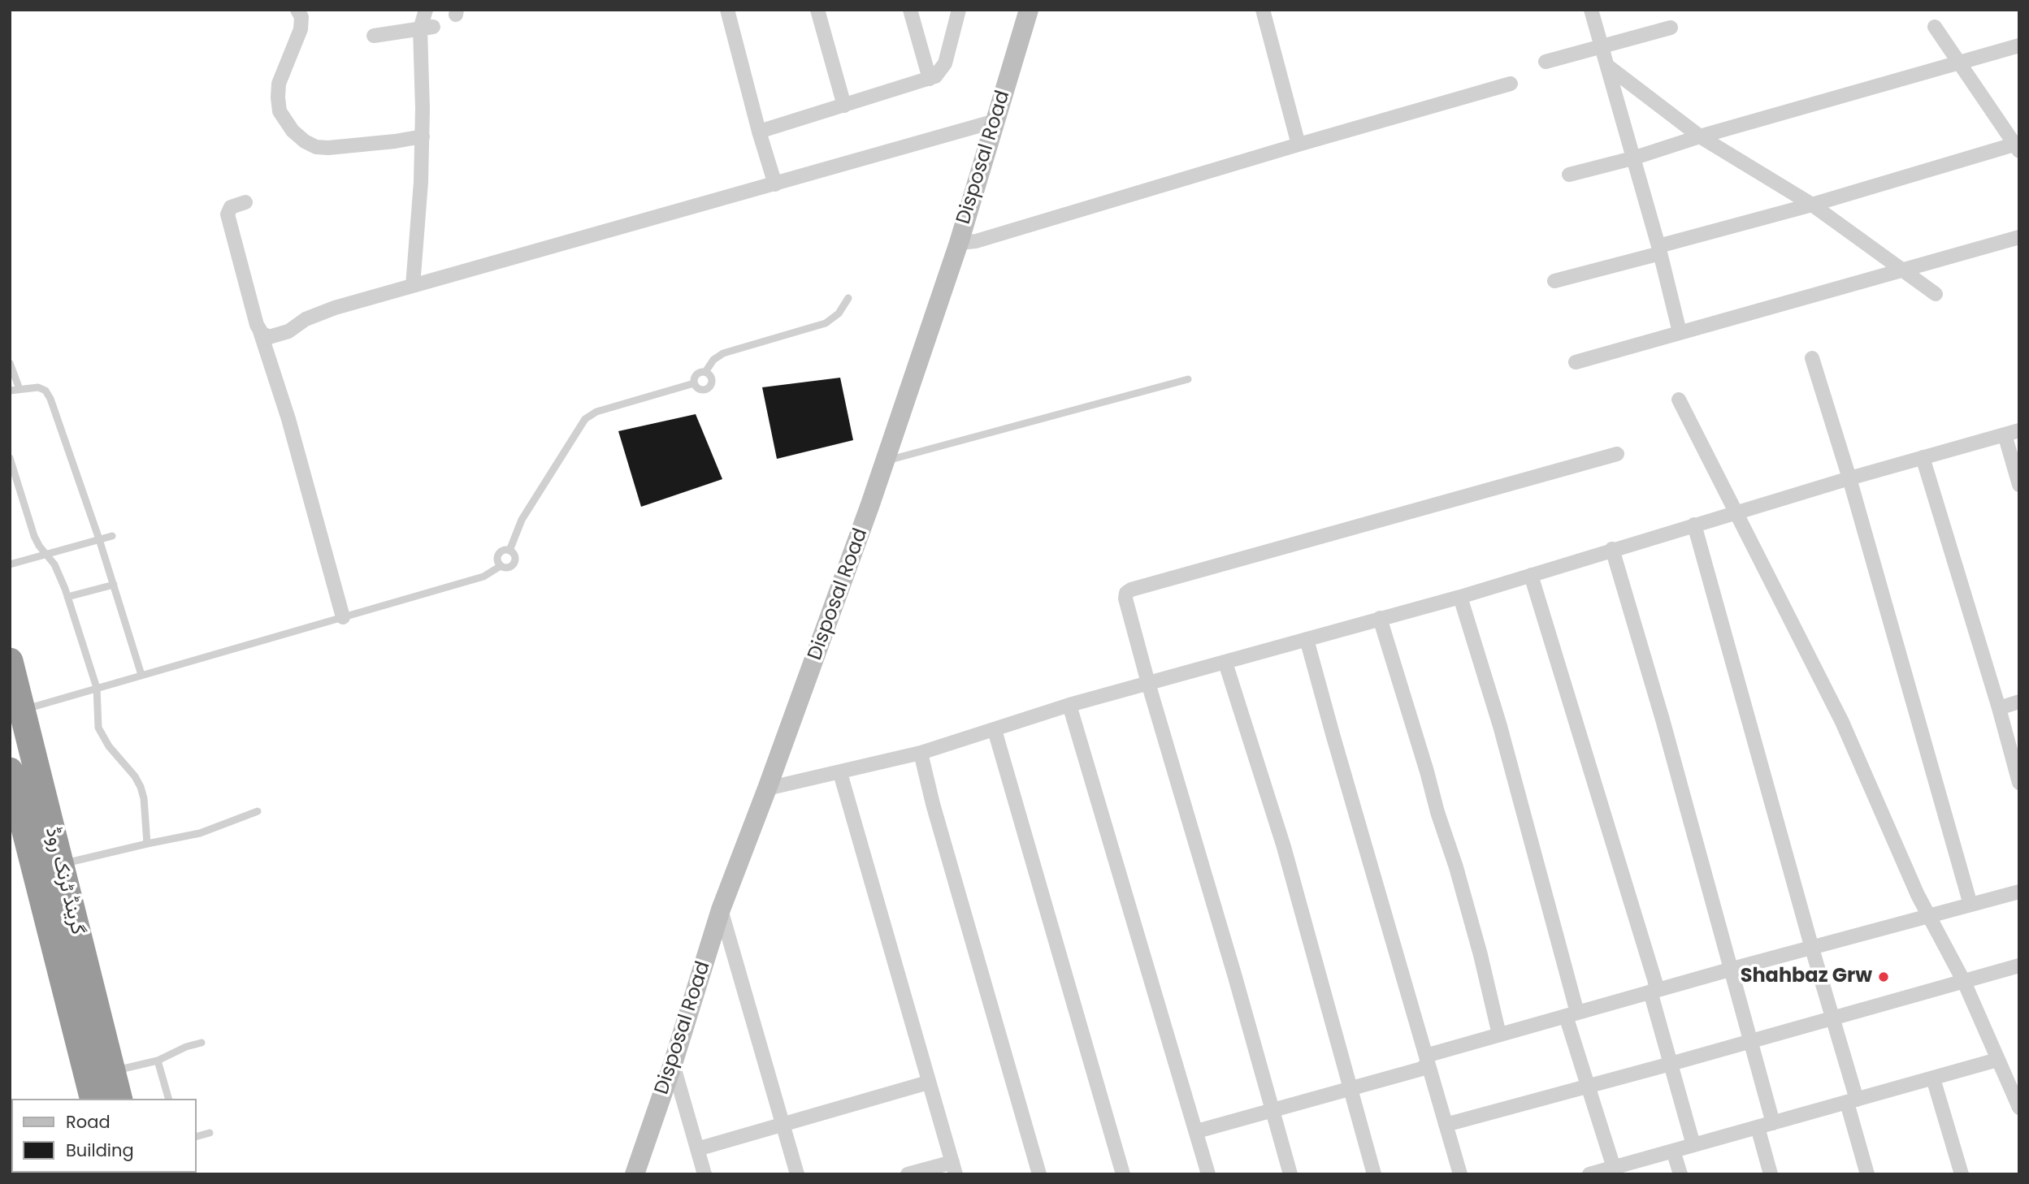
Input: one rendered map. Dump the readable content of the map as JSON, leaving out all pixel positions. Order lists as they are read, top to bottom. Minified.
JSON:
{"streets":{"highway":["گرینڈ ٹرنک روڈ"],"street":["Disposal Road"]},"places":["Shahbaz Grw"],"legend":["Road","Building"]}
